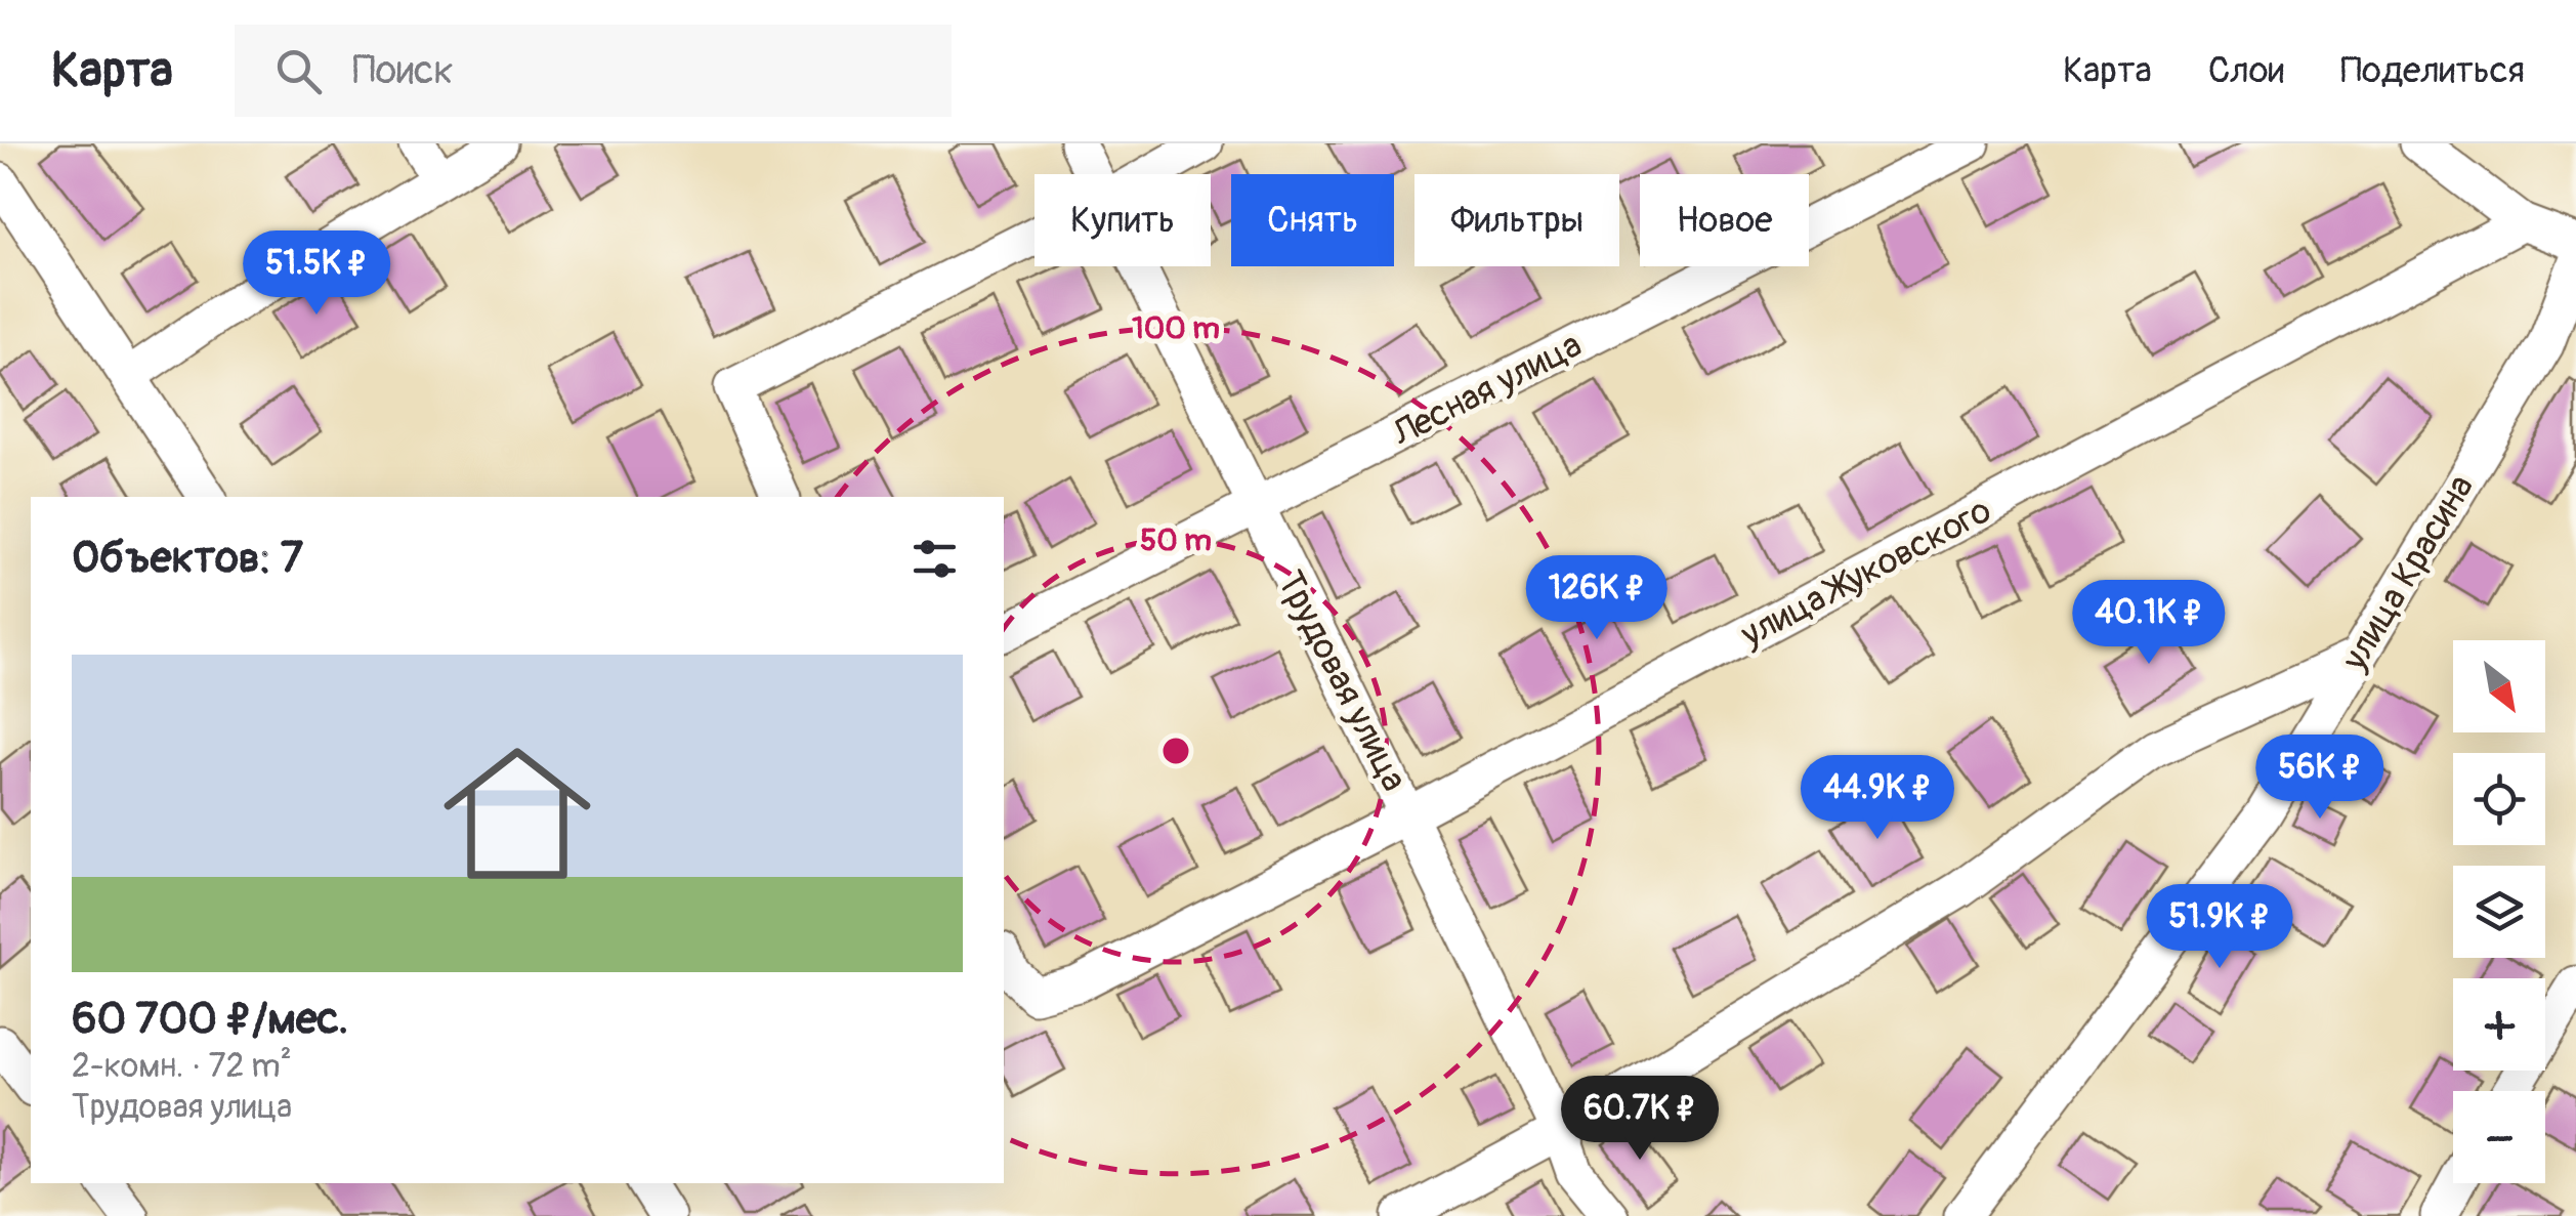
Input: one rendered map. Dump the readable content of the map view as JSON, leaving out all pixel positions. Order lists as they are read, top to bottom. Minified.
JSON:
{"streets":{"street":["Лесная улица","улица Жуковского","улица Красина","Трудовая улица"]},"crossings":[["Лесная улица","Трудовая улица"],["улица Жуковского","Трудовая улица"]],"north":"bottom right","page":{"header":"Карта","search":"Поиск","nav":["Карта","Слои","Поделиться"],"chip":["Купить","Снять","Фильтры","Новое"],"price":["51.5K ₽","126K ₽","40.1K ₽","56K ₽","44.9K ₽","51.9K ₽","60.7K ₽"],"heading":"Объектов: 7","list":[{"name":"60 700 ₽/мес.","note":"2-комн. · 72 m² · Трудовая улица"}],"map_buttons":["+","−"]},"rings":["100 m","50 m"]}
